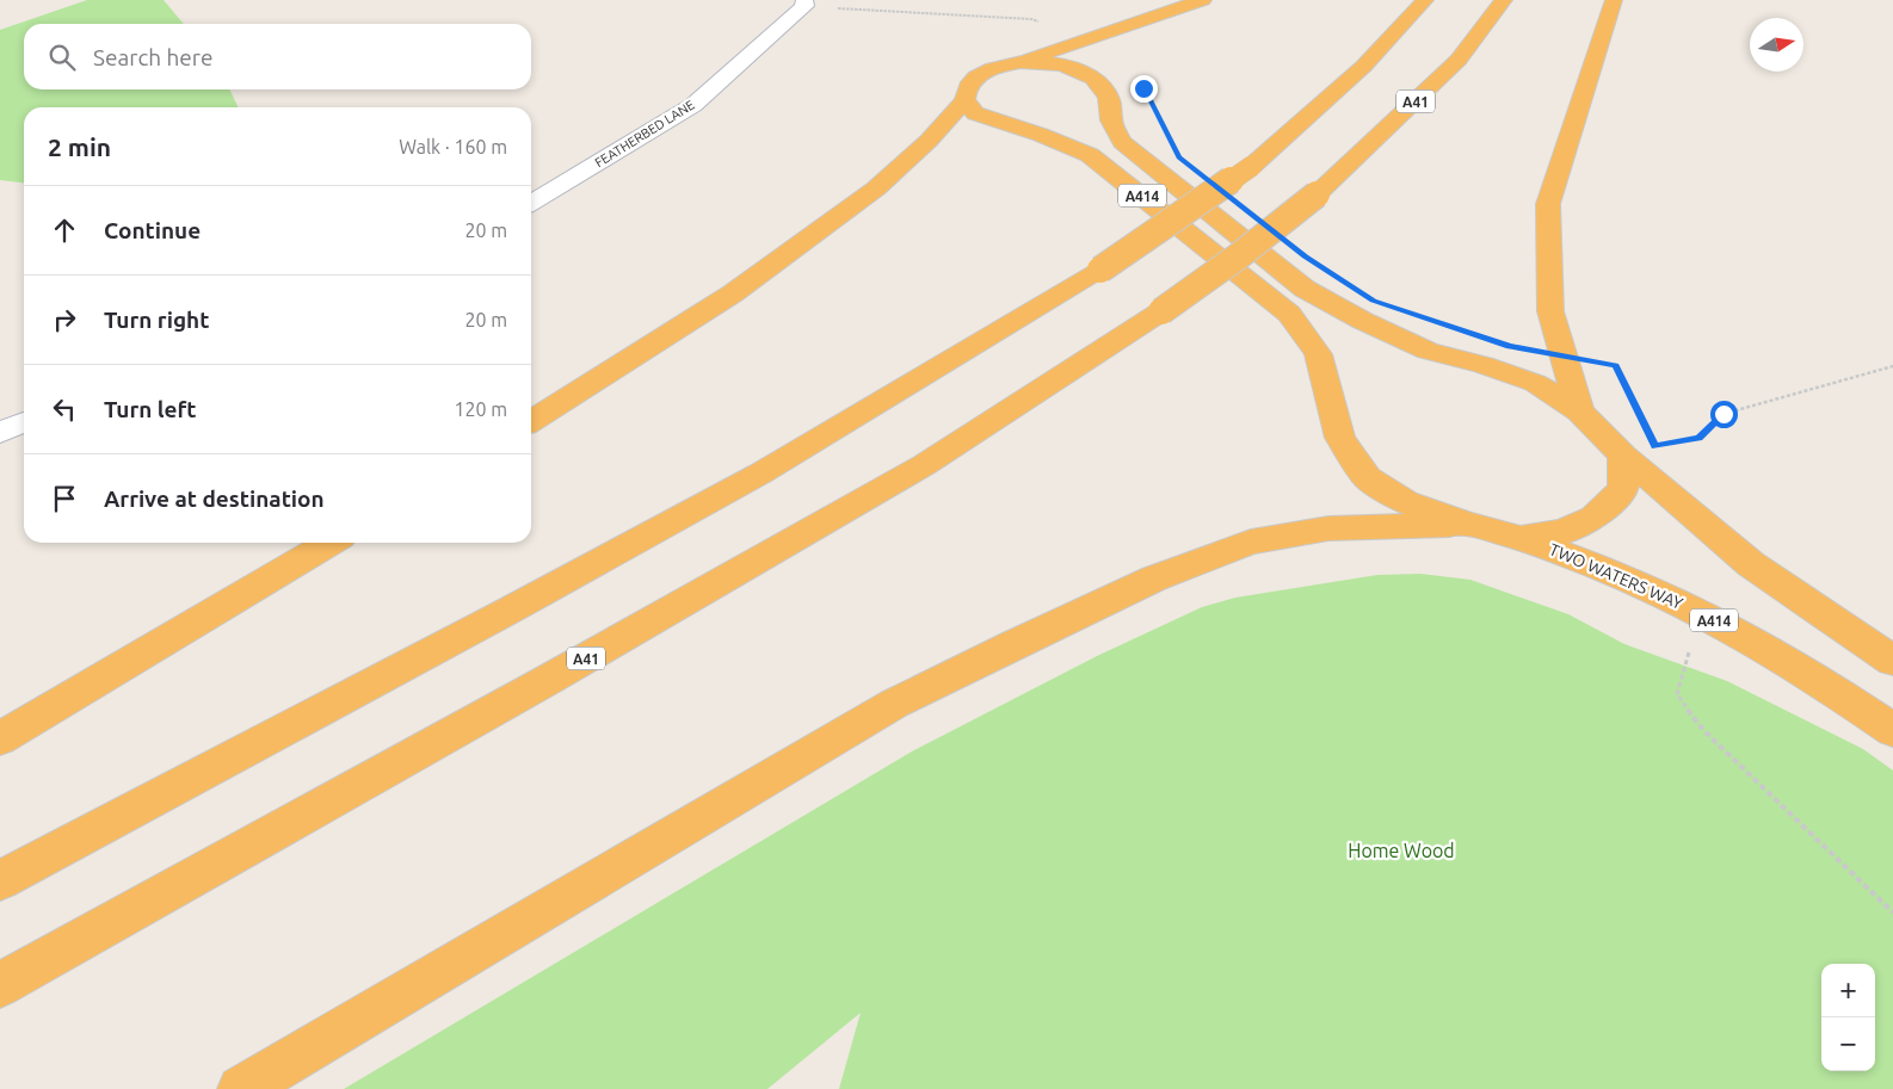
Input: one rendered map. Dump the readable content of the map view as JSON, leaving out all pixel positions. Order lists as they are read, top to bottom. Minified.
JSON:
{"streets":{"highway":["A41","A414","TWO WATERS WAY"],"street":["FEATHERBED LANE"]},"crossings":[["A414","TWO WATERS WAY"]],"parks":["Home Wood"],"north":"right","page":{"search":"Search here","heading":["2 min","Walk · 160 m"],"list":[["Continue","20 m"],["Turn right","20 m"],["Turn left","120 m"],"Arrive at destination"],"map_buttons":["+","−"]}}
